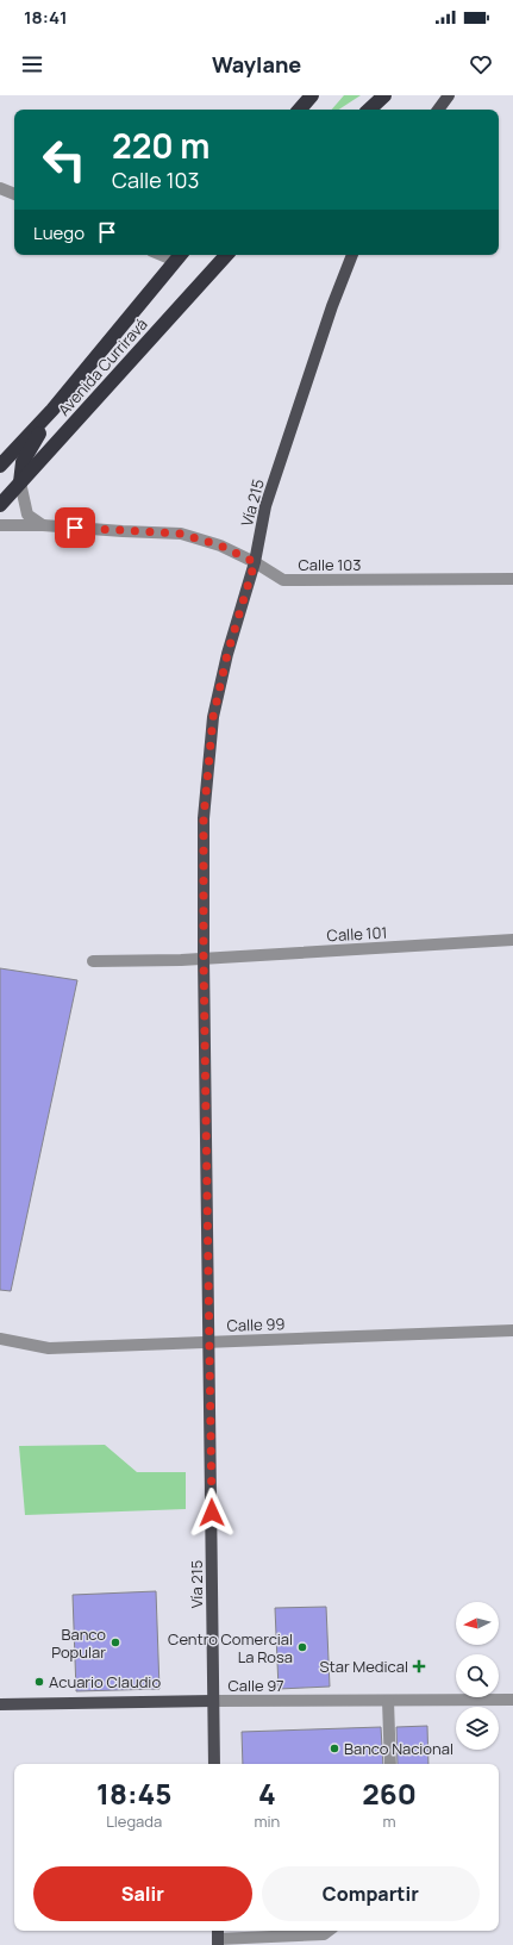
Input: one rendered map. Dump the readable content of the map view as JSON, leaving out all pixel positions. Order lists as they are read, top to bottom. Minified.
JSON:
{"streets":{"highway":["Avenida Curriravá"],"main road":["Vía 215","Calle 97"],"street":["Calle 103","Calle 101","Calle 99"]},"crossings":[["Vía 215","Calle 103"],["Vía 215","Calle 101"],["Vía 215","Calle 99"],["Vía 215","Calle 97"]],"places":{"other":["Banco Popular","Centro Comercial La Rosa","Acuario Claudio","Banco Nacional"],"health":["Star Medical"]},"north":"left","page":{"status":"18:41","header":"Waylane","turn":["220 m","Calle 103"],"then":"Luego","eta":["18:45","Llegada","4","min","260","m"],"buttons":["Salir","Compartir"]}}
